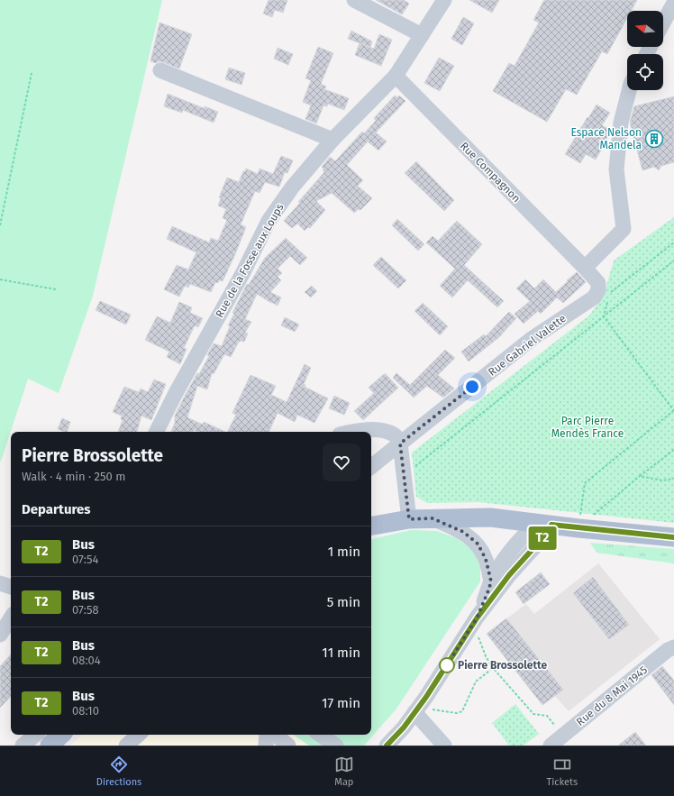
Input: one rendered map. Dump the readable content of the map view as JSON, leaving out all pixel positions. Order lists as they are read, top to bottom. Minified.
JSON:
{"streets":{"street":["Rue Compagnon","Rue de la Fosse aux Loups","Rue Gabriel Valette","Rue du 8 Mai 1945"]},"crossings":[["Rue Compagnon","Rue de la Fosse aux Loups"],["Rue Compagnon","Rue Gabriel Valette"]],"parks":["Parc Pierre Mendès France"],"places":{"building":["Espace Nelson Mandela"],"other":["Pierre Brossolette"]},"lines":["bus line T2"],"north":"left","page":{"on_map":"T2","heading":[["Pierre Brossolette","Walk · 4 min · 250 m"],"Departures"],"list":[{"mark":"T2","name":"Bus","note":"07:54","value":"1 min"},{"mark":"T2","name":"Bus","note":"07:58","value":"5 min"},{"mark":"T2","name":"Bus","note":"08:04","value":"11 min"},{"mark":"T2","name":"Bus","note":"08:10","value":"17 min"}],"tabs":["Directions","Map","Tickets"]}}
